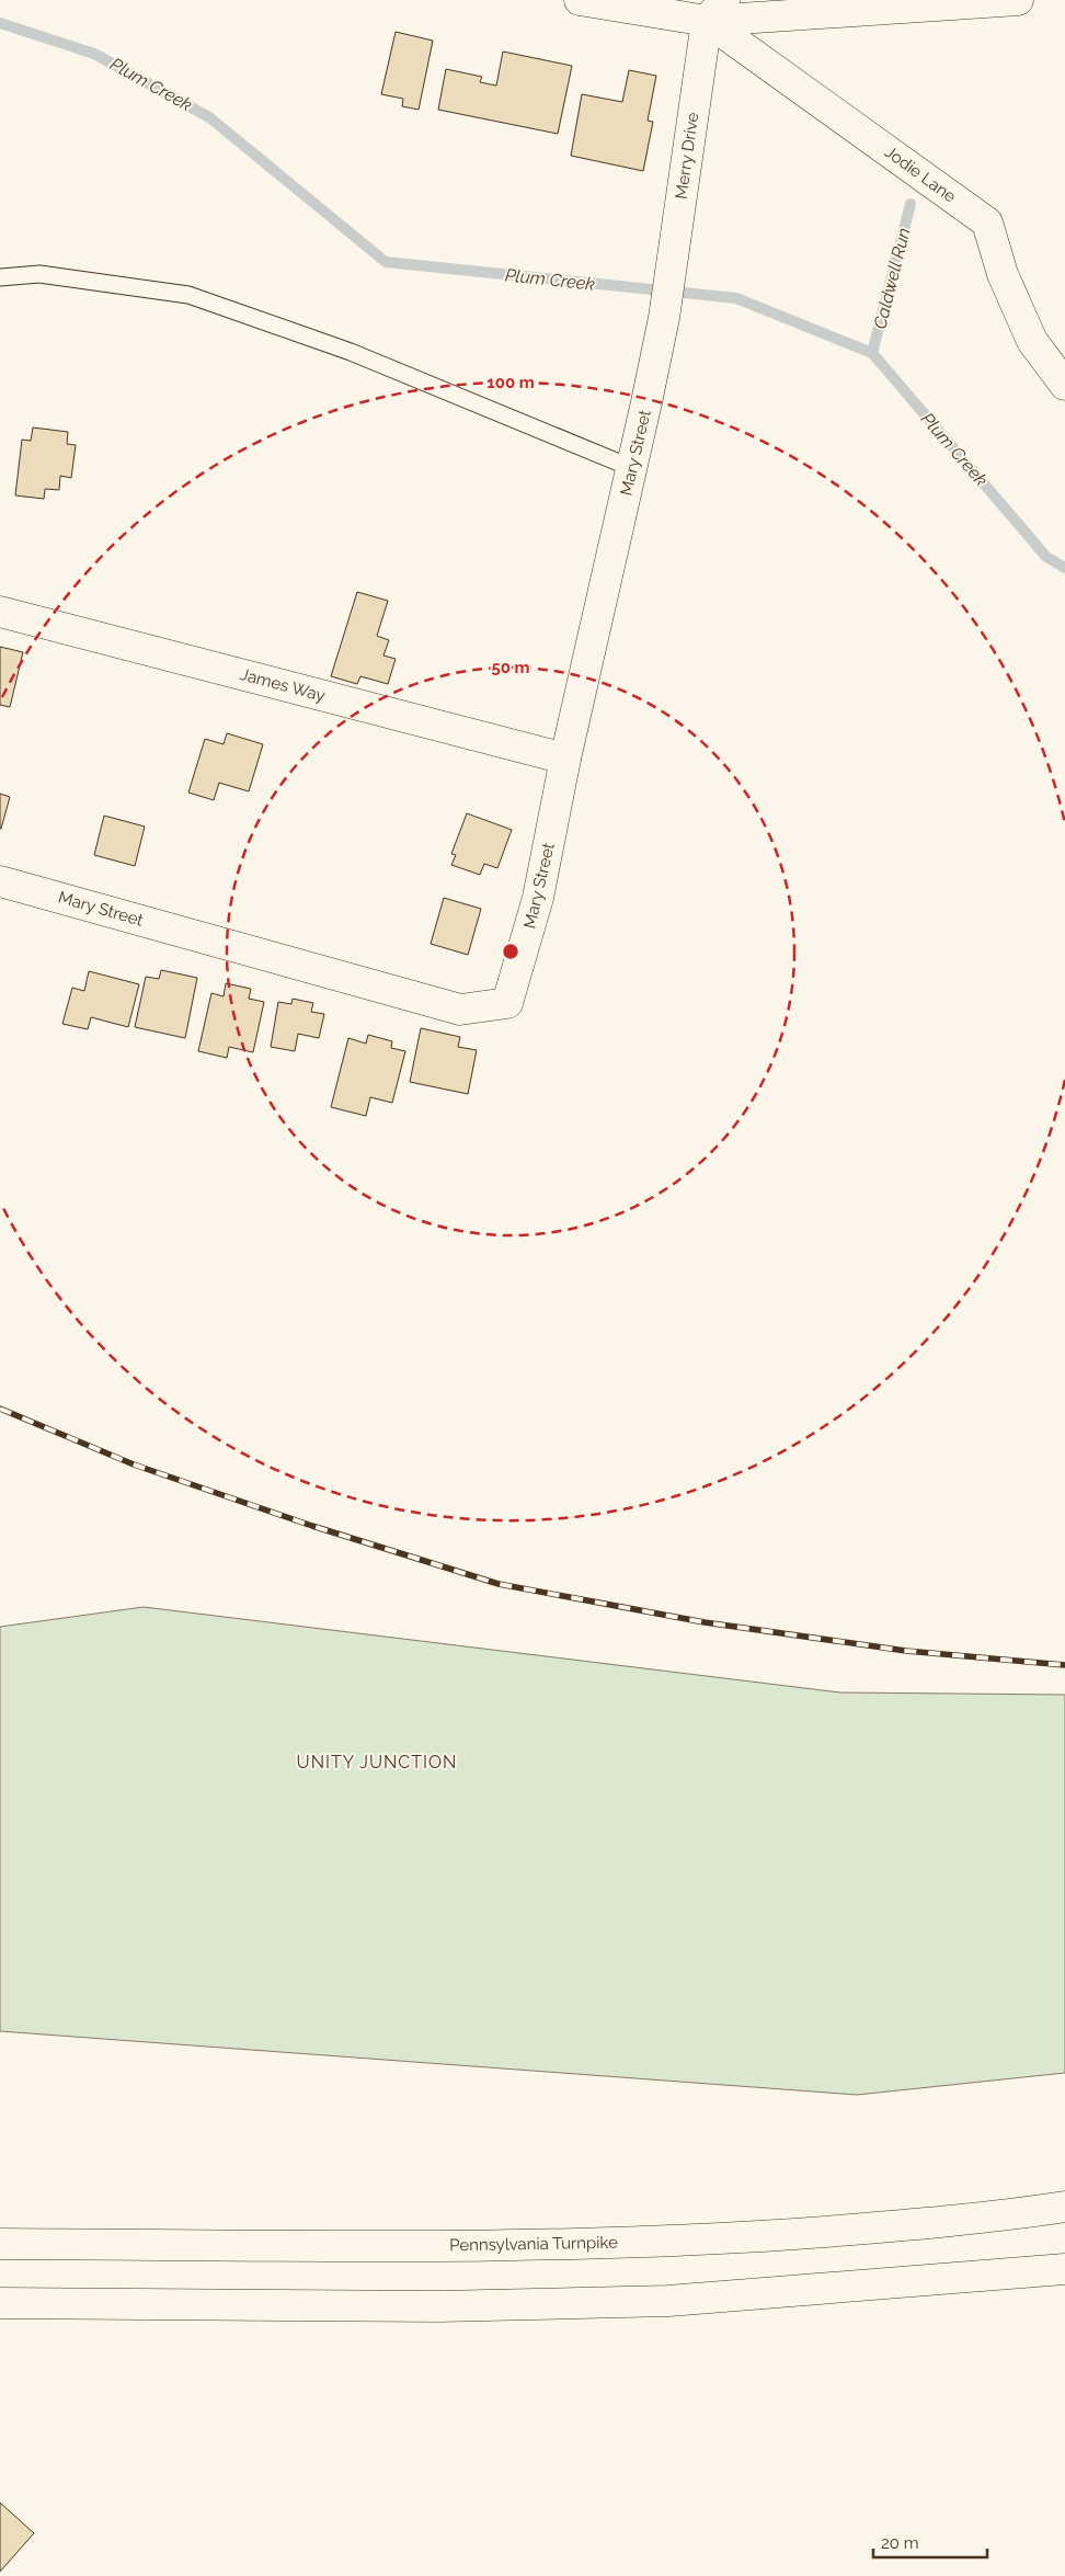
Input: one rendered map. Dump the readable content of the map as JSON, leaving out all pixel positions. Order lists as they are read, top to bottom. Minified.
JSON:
{"streets":{"main road":["Merry Drive","Jodie Lane","Mary Street","James Way","Pennsylvania Turnpike"]},"crossings":[["Merry Drive","Jodie Lane"],["Merry Drive","Mary Street"],["Mary Street","James Way"]],"districts":["UNITY JUNCTION"],"water":["Plum Creek","Caldwell Run"],"scale_bar":"20 m","rings":["100 m","50 m"]}
